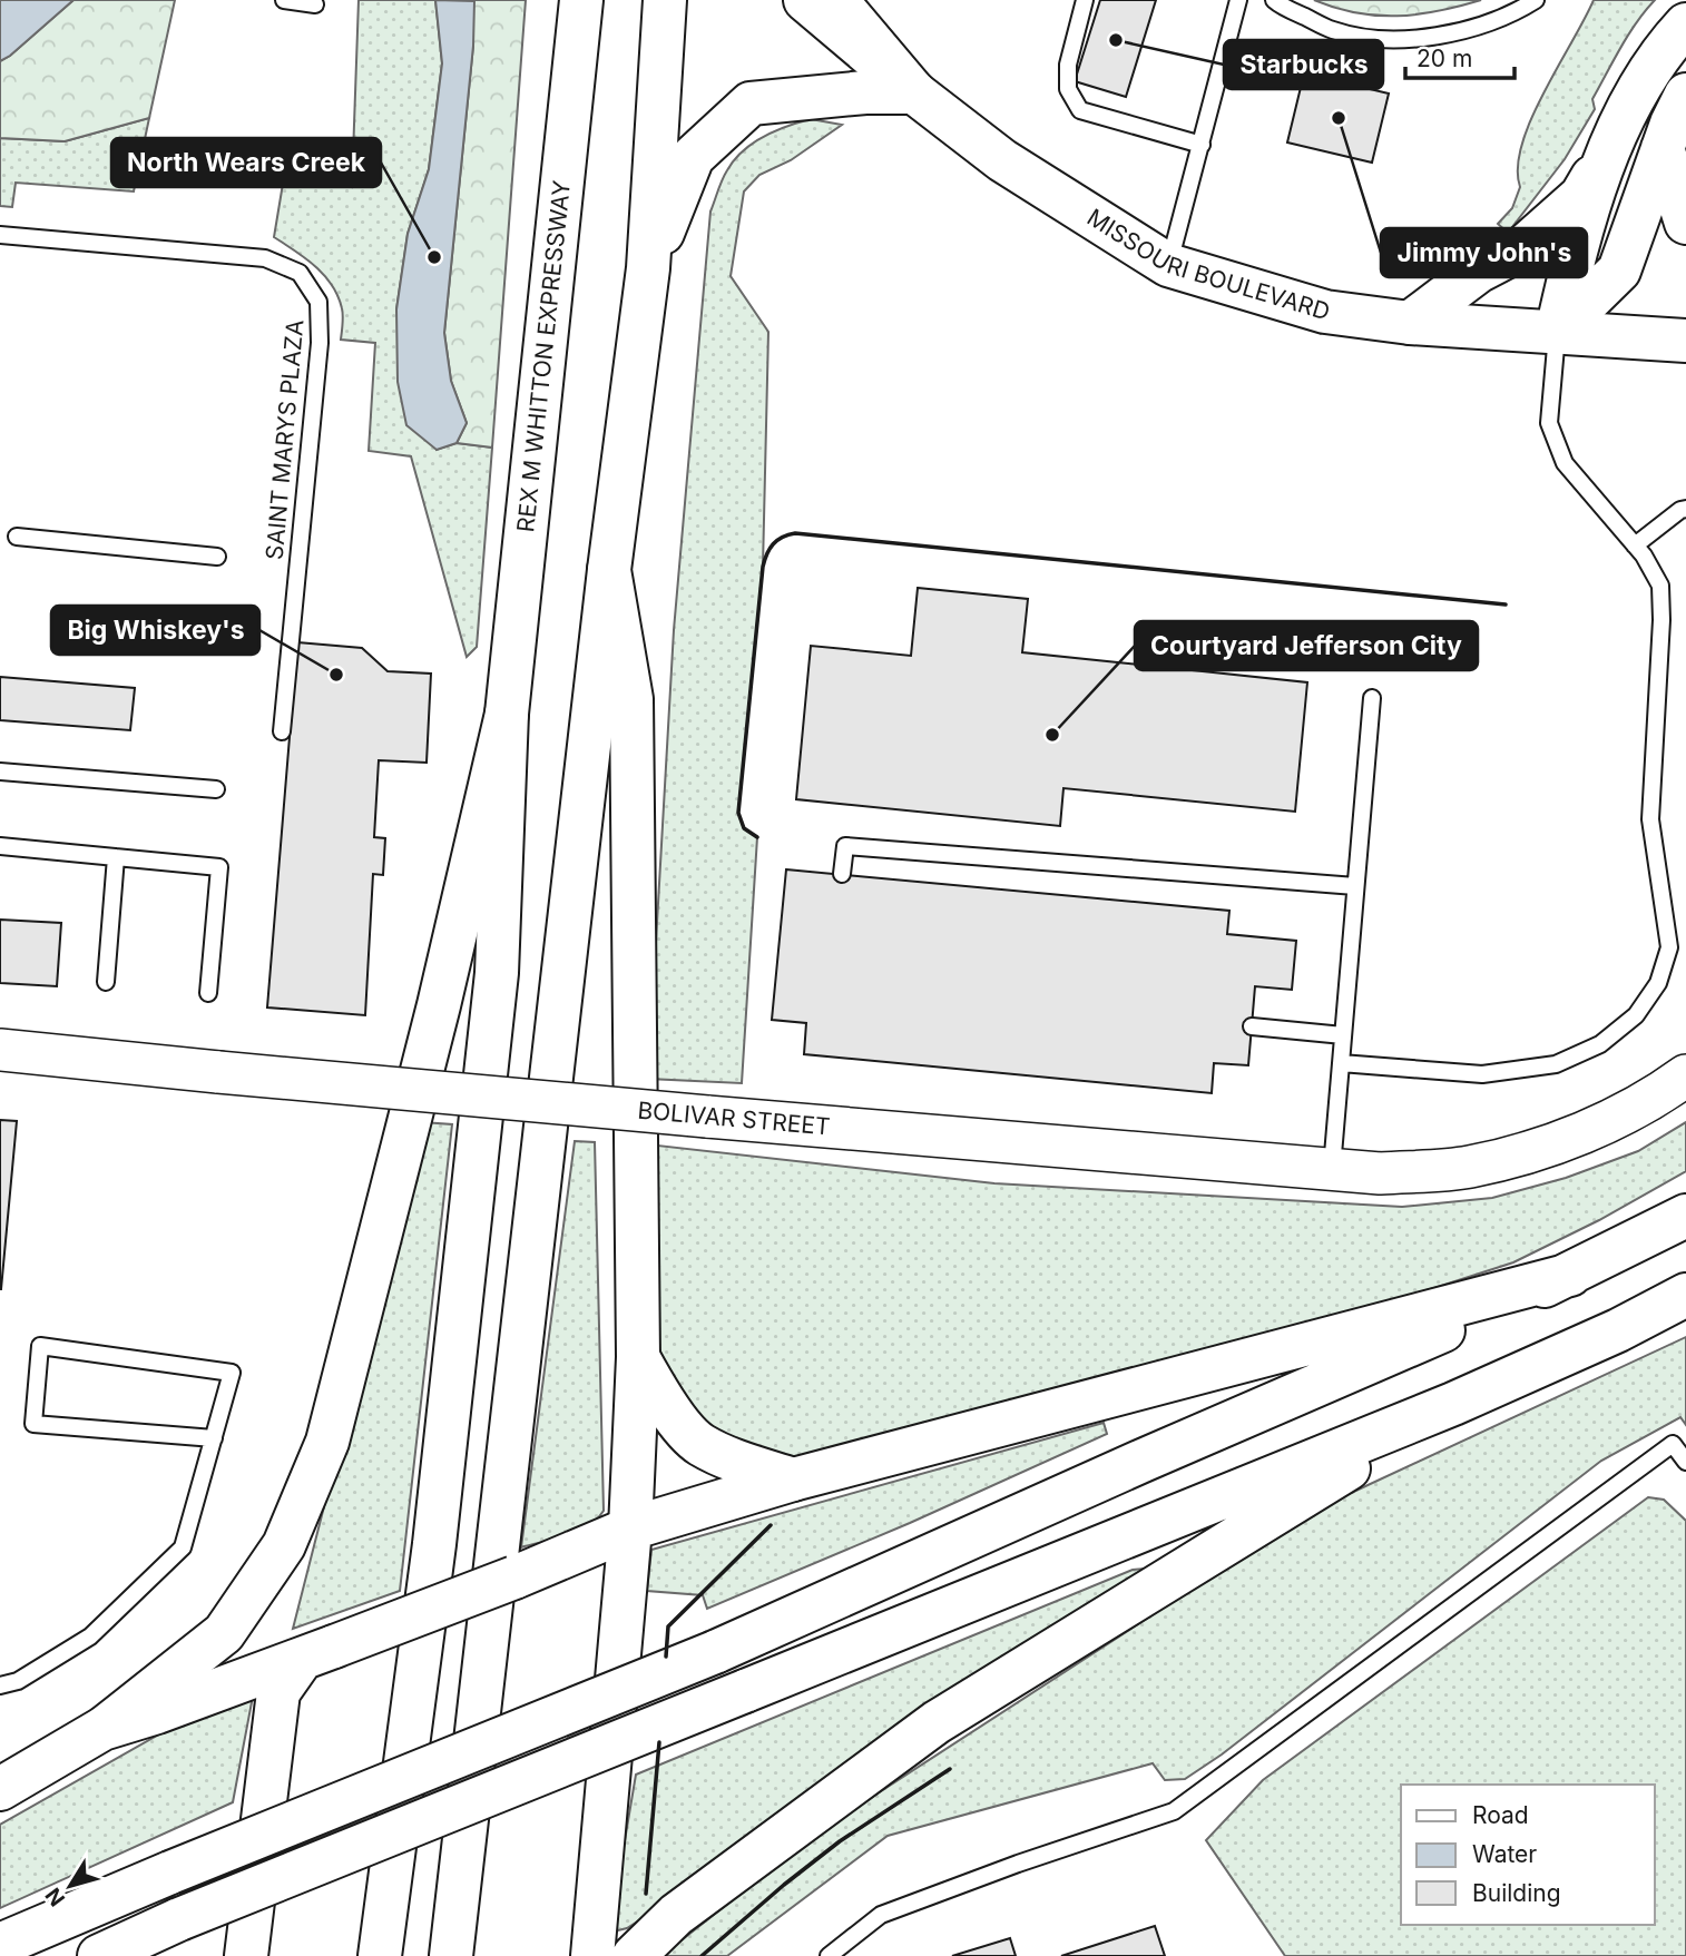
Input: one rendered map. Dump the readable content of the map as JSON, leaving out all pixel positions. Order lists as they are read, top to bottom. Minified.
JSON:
{"streets":{"main road":["MISSOURI BOULEVARD","REX M WHITTON EXPRESSWAY"],"street":["BOLIVAR STREET"],"lane":["SAINT MARYS PLAZA"]},"places":["Starbucks","Jimmy John's","North Wears Creek","Big Whiskey's","Courtyard Jefferson City"],"legend":["Road","Water","Building"],"scale_bar":"20 m","north":"bottom left"}
